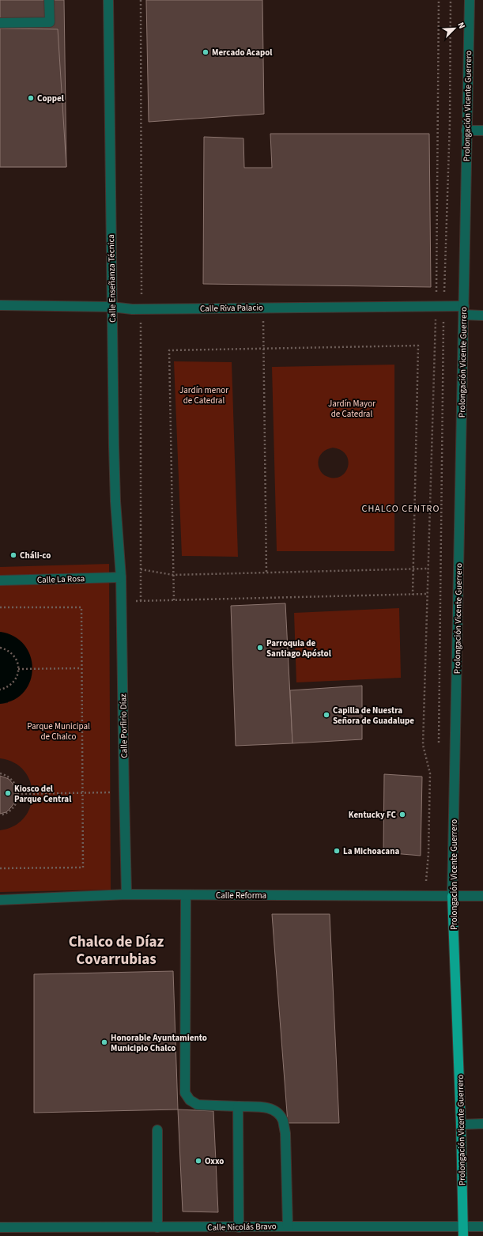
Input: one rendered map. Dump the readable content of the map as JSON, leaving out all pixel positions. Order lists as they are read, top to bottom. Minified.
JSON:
{"streets":{"main road":["Prolongación Vicente Guerrero"],"street":["Calle Enseñanza Técnica","Calle Riva Palacio","Calle La Rosa","Calle Porfirio Díaz","Calle Reforma","Calle Nicolás Bravo"]},"crossings":[["Prolongación Vicente Guerrero","Calle Riva Palacio"],["Prolongación Vicente Guerrero","Calle Reforma"],["Prolongación Vicente Guerrero","Calle Nicolás Bravo"],["Calle Enseñanza Técnica","Calle Riva Palacio"],["Calle Enseñanza Técnica","Calle Porfirio Díaz"],["Calle La Rosa","Calle Porfirio Díaz"],["Calle Porfirio Díaz","Calle Reforma"]],"districts":["CHALCO CENTRO","Chalco de Díaz Covarrubias"],"parks":["Jardín menor de Catedral","Jardín Mayor de Catedral","Parque Municipal de Chalco"],"places":["Mercado Acapol","Coppel","Cháli-co","Parroquia de Santiago Apóstol","Capilla de Nuestra Señora de Guadalupe","Kiosco del Parque Central","Kentucky FC","La Michoacana","Honorable Ayuntamiento Municipio Chalco","Oxxo"],"north":"top right"}
